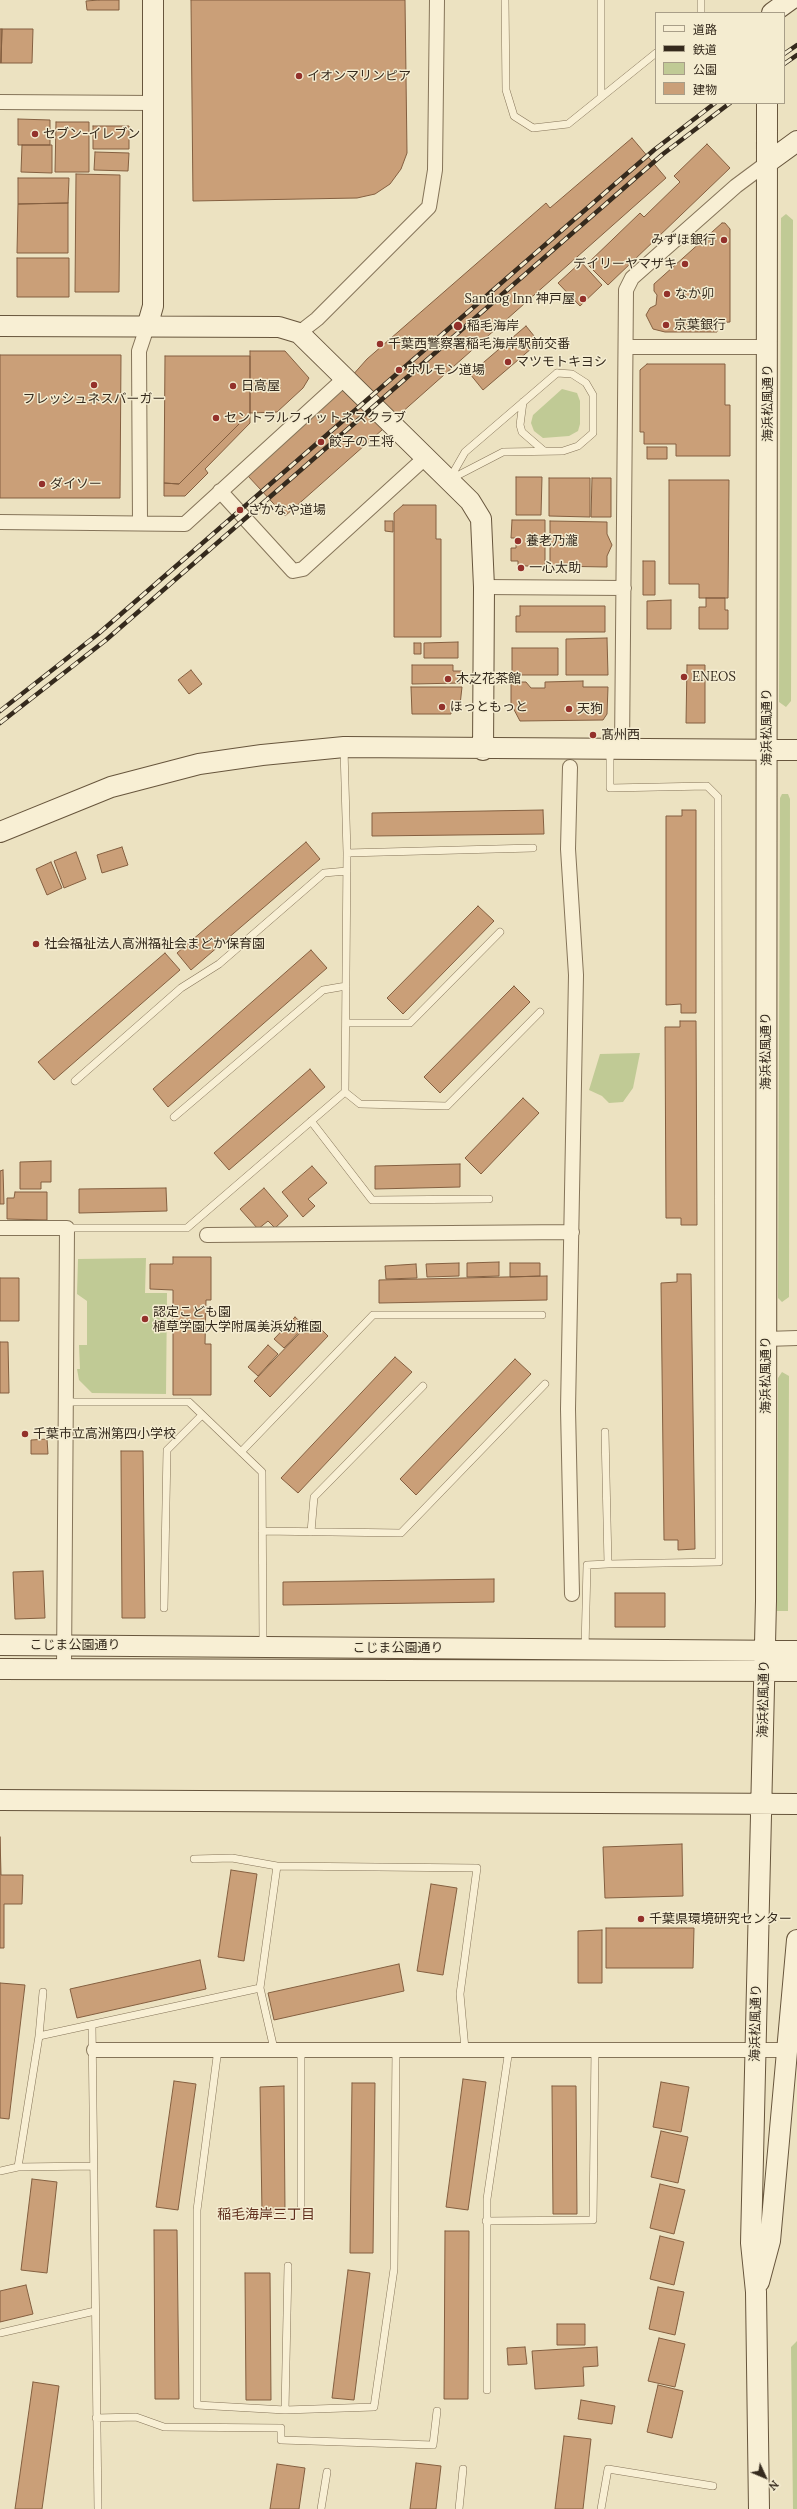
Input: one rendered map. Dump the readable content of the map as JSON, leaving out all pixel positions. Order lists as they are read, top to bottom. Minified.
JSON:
{"streets":{"street":["海浜松風通り","こじま公園通り"]},"crossings":[["海浜松風通り","こじま公園通り"]],"districts":["稲毛海岸三丁目"],"places":["イオンマリンピア","セブン-イレブン","みずほ銀行","デイリーヤマザキ","なか卯","Sandog Inn 神戸屋","京葉銀行","稲毛海岸","千葉西警察署稲毛海岸駅前交番","マツモトキヨシ","ホルモン道場","フレッシュネスバーガー","日高屋","セントラルフィットネスクラブ","餃子の王将","ダイソー","さかなや道場","養老乃瀧","一心太助","ENEOS","木之花茶館","ほっともっと","天狗","髙州西","社会福祉法人高洲福祉会まどか保育園","認定こども園 植草学園大学附属美浜幼稚園","千葉市立高洲第四小学校","千葉県環境研究センター"],"legend":["道路","鉄道","公園","建物"],"north":"bottom right"}
